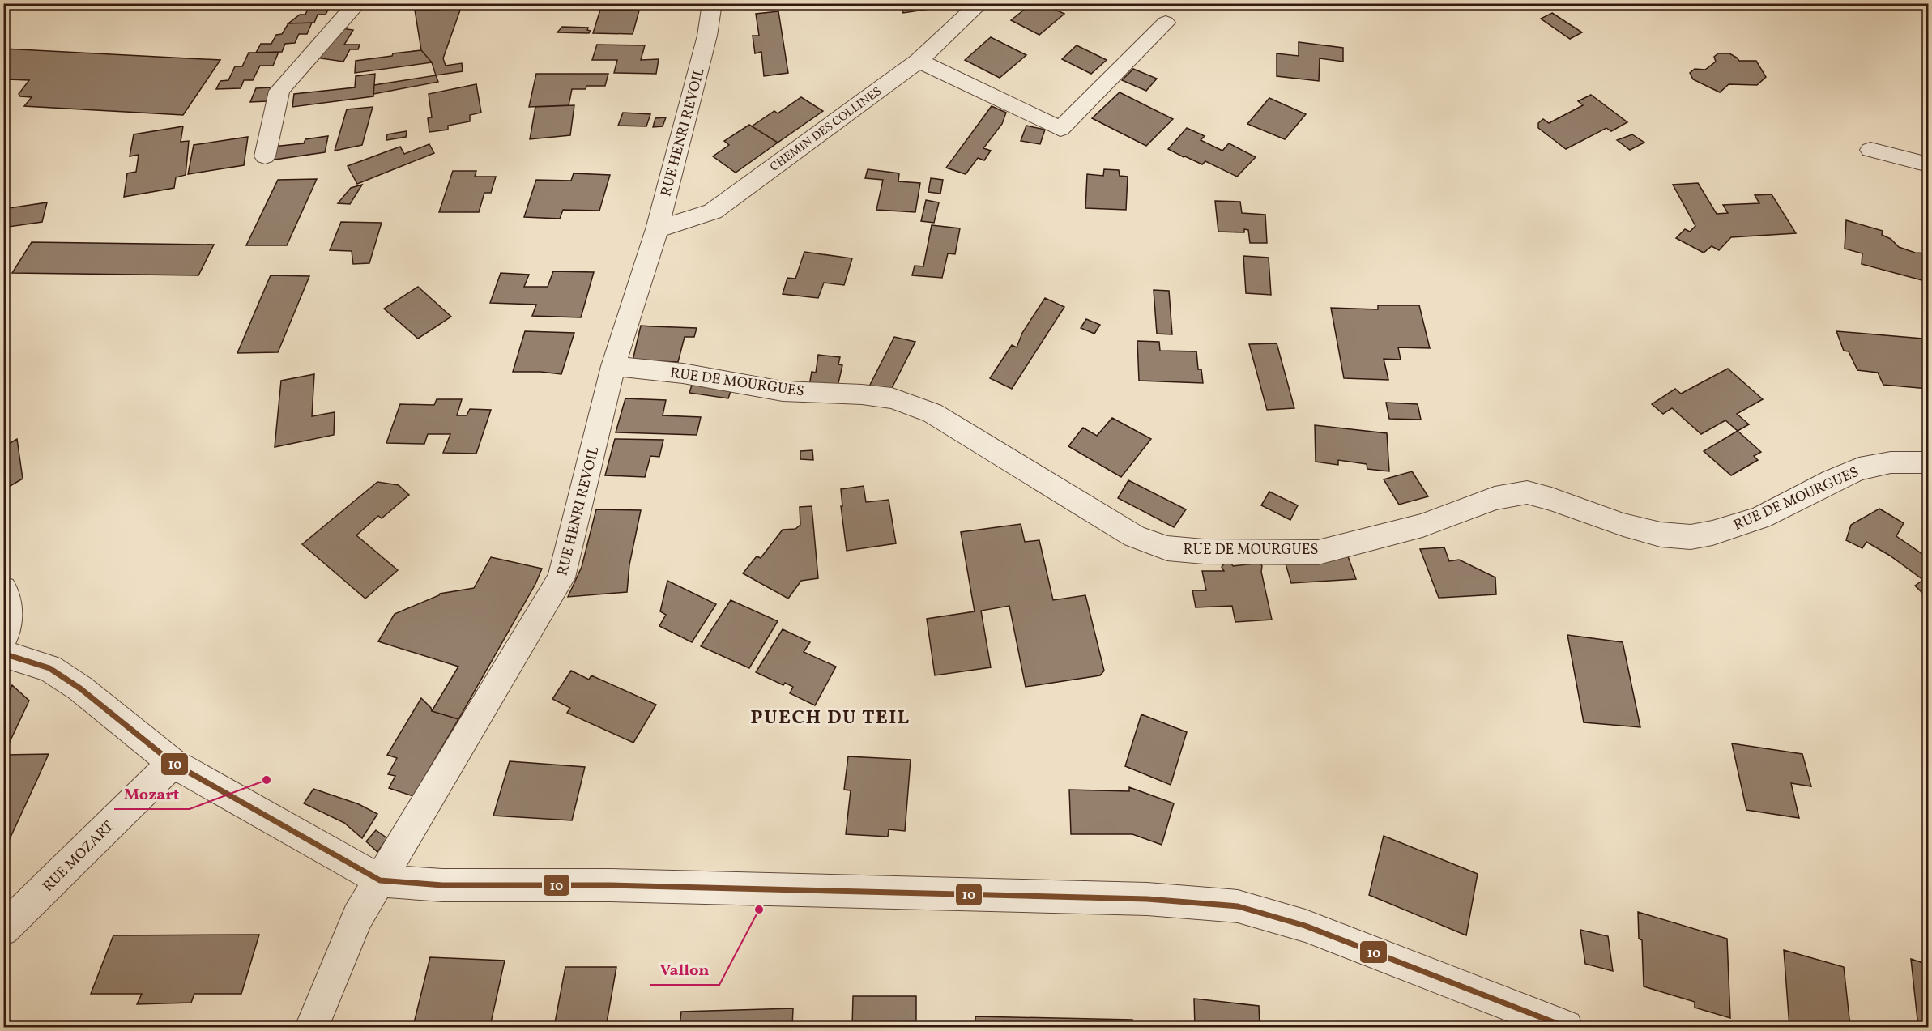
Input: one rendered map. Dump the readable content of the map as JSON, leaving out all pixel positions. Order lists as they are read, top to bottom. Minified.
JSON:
{"streets":{"street":["CHEMIN DES COLLINES","RUE HENRI REVOIL","RUE DE MOURGUES","RUE MOZART"]},"crossings":[["CHEMIN DES COLLINES","RUE HENRI REVOIL"],["RUE HENRI REVOIL","RUE DE MOURGUES"]],"districts":["PUECH DU TEIL"],"places":["Mozart","Vallon"],"lines":["transit line 10"]}
